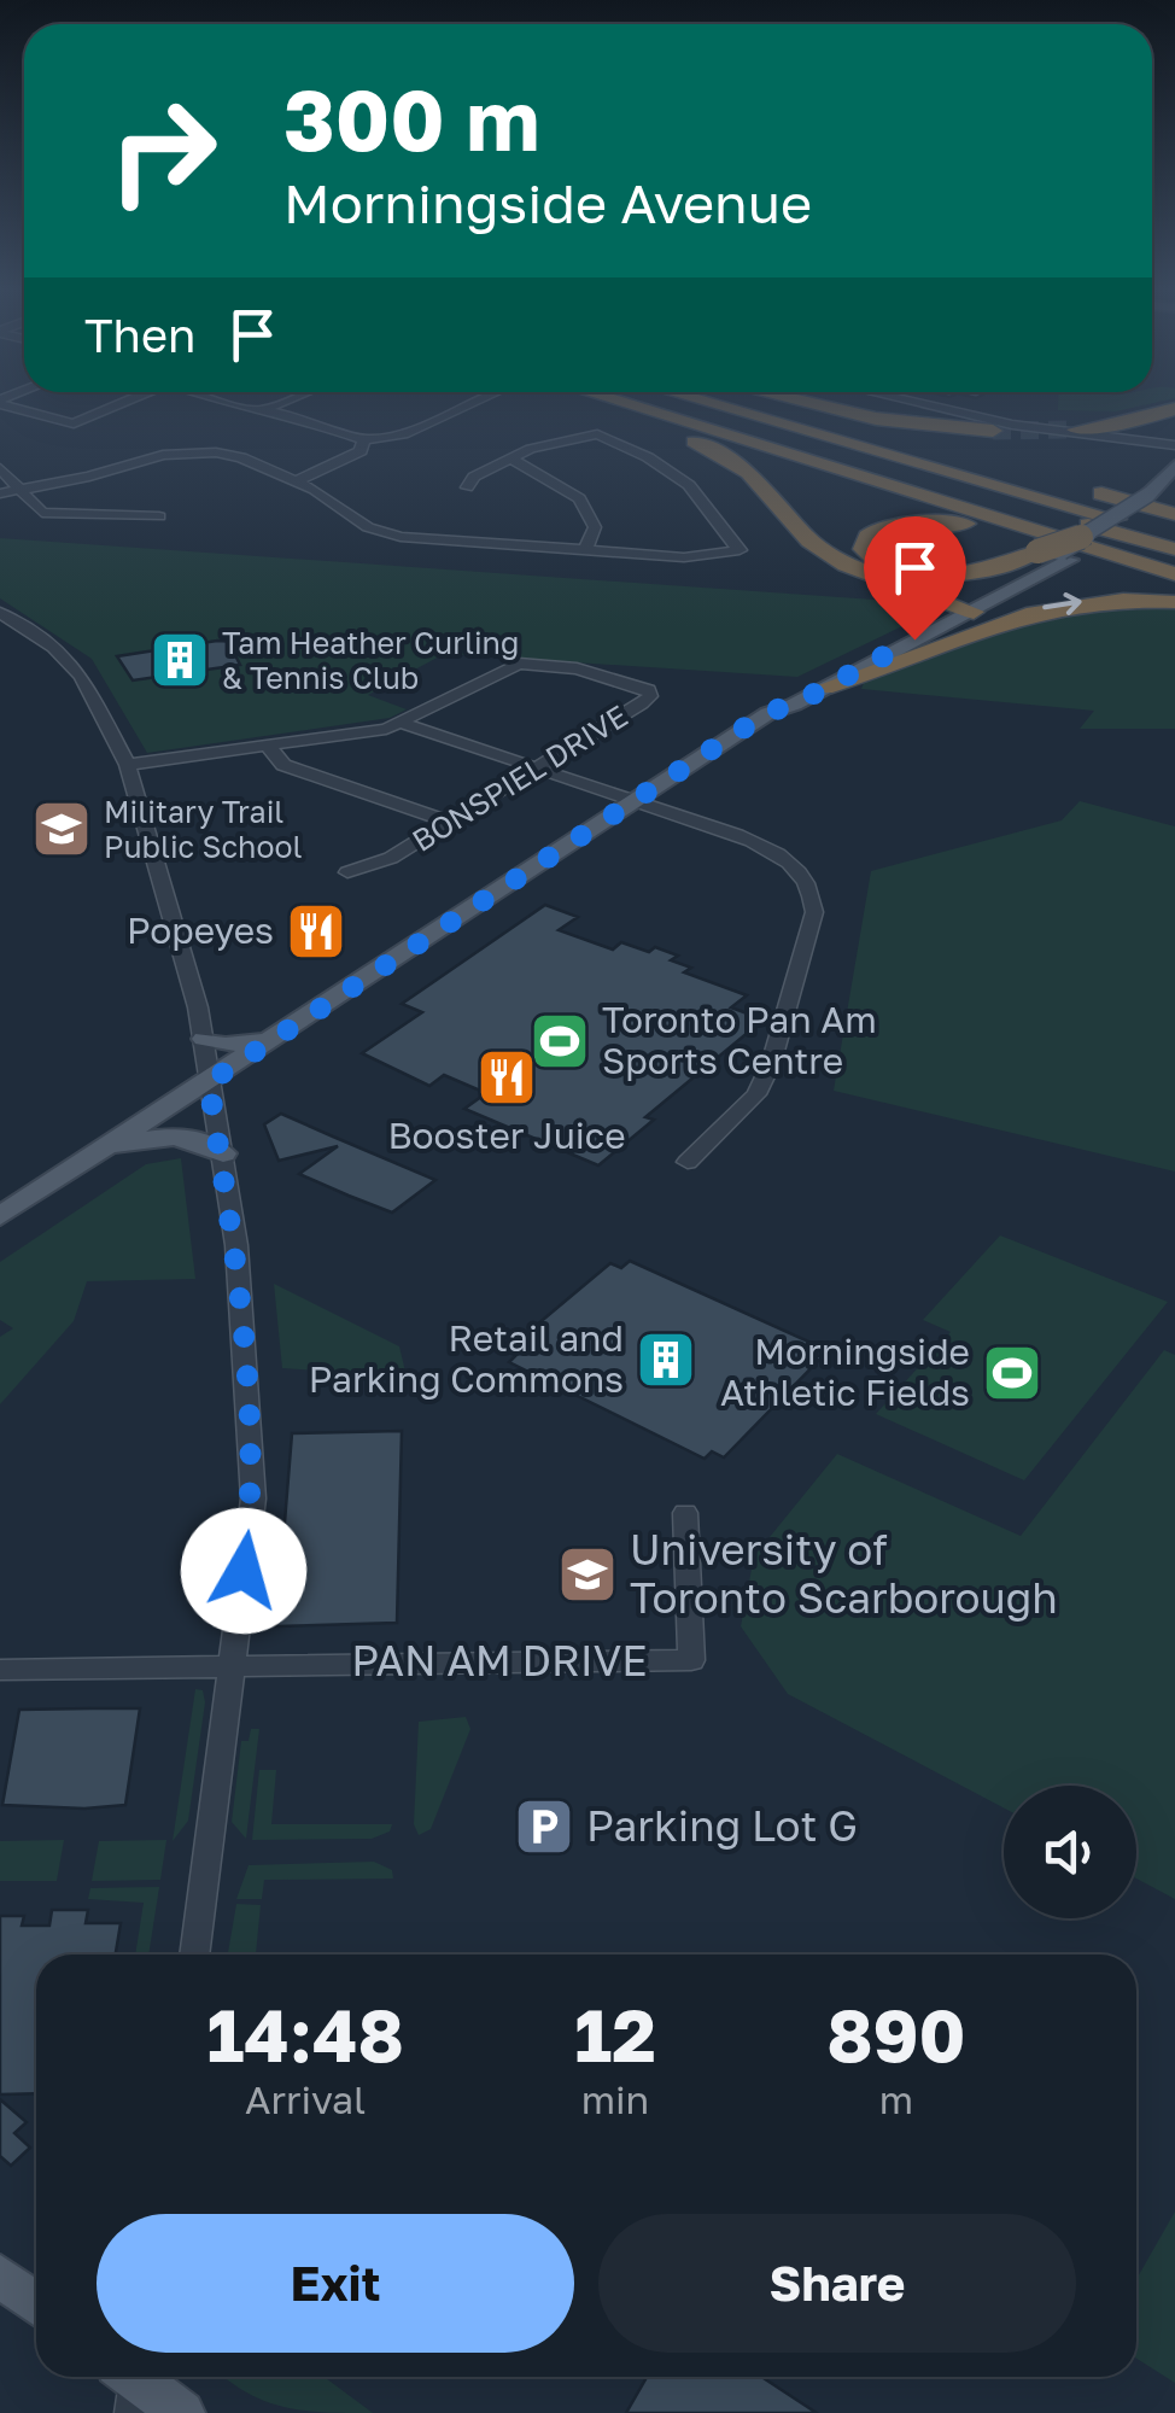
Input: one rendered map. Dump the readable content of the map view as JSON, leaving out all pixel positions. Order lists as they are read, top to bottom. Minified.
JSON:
{"streets":{"street":["BONSPIEL DRIVE","PAN AM DRIVE"]},"places":{"building":["Tam Heather Curling & Tennis Club","Retail and Parking Commons"],"school or university":["Military Trail Public School","University of Toronto Scarborough"],"restaurant":["Popeyes","Booster Juice"],"sports":["Toronto Pan Am Sports Centre","Morningside Athletic Fields"],"parking":["Parking Lot G"]},"page":{"turn":["300 m","Morningside Avenue"],"then":"Then","eta":["14:48","Arrival","12","min","890","m"],"buttons":["Exit","Share"]}}
